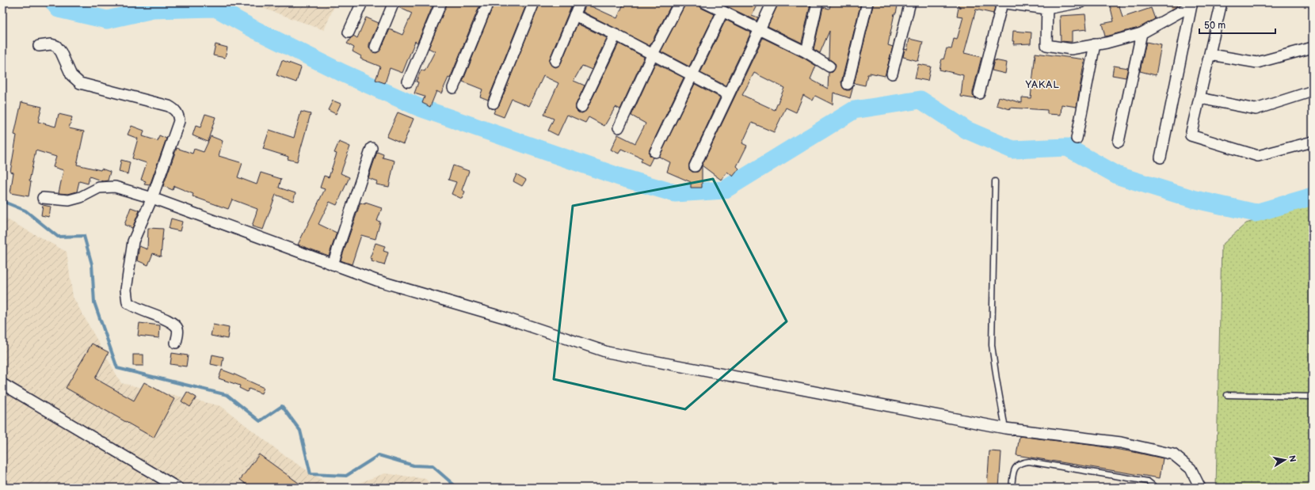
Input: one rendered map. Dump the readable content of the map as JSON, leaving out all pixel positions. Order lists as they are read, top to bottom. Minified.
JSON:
{"districts":["YAKAL"],"scale_bar":"50 m","north":"right"}
